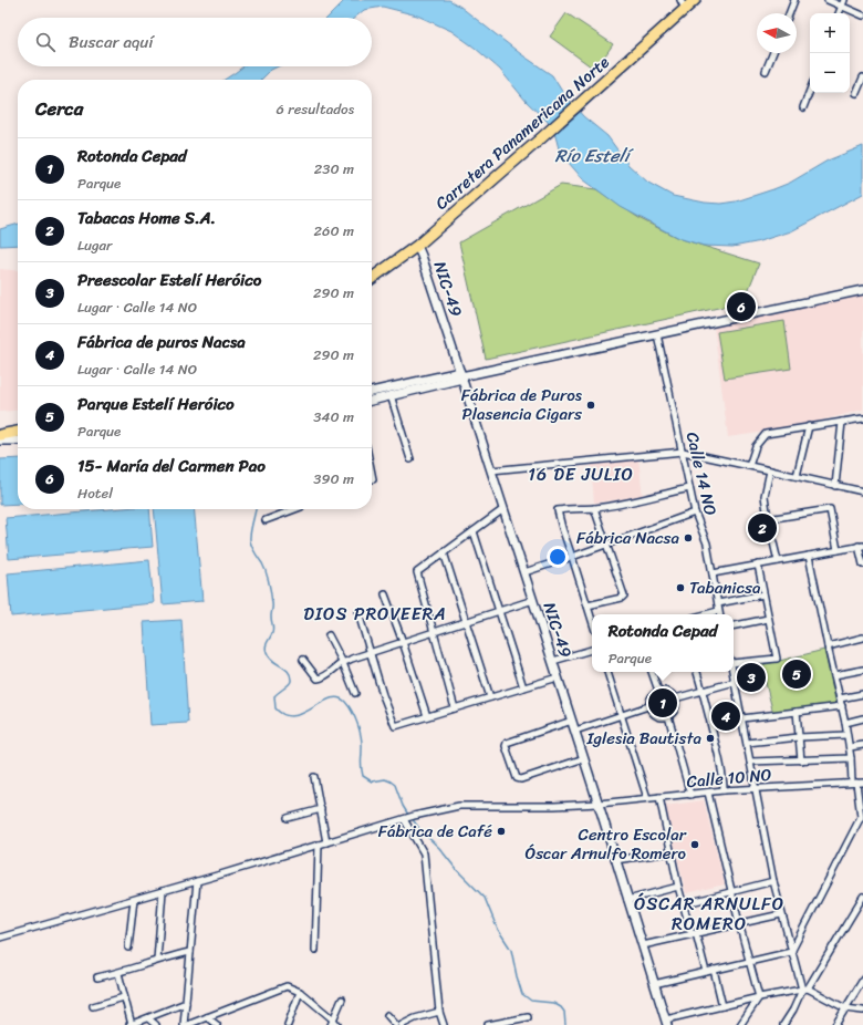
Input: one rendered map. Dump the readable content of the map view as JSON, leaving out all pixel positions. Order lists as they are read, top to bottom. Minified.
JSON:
{"streets":{"highway":["Carretera Panamericana Norte"],"street":["NIC-49","Calle 14 NO","Calle 10 NO"]},"crossings":[["Carretera Panamericana Norte","NIC-49"],["NIC-49","Calle 10 NO"]],"districts":["16 DE JULIO","DIOS PROVEERA","ÓSCAR ARNULFO ROMERO"],"water":["Río Estelí"],"places":["Fábrica de Puros Plasencia Cigars","Fábrica Nacsa","Tabanicsa","Iglesia Bautista","Fábrica de Café","Centro Escolar Óscar Arnulfo Romero"],"north":"left","page":{"map_buttons":["+","−"],"search":"Buscar aquí","heading":["Cerca","6 resultados"],"list":[{"mark":"1","name":"Rotonda Cepad","note":"Parque","value":"230 m"},{"mark":"2","name":"Tabacas Home S.A.","note":"Lugar","value":"260 m"},{"mark":"3","name":"Preescolar Estelí Heróico","note":"Lugar · Calle 14 NO","value":"290 m"},{"mark":"4","name":"Fábrica de puros Nacsa","note":"Lugar · Calle 14 NO","value":"290 m"},{"mark":"5","name":"Parque Estelí Heróico","note":"Parque","value":"340 m"},{"mark":"6","name":"15- María del Carmen Pao","note":"Hotel","value":"390 m"}],"pins":["6","2","5","3","1","4"],"popup":["Rotonda Cepad","Parque"]}}
